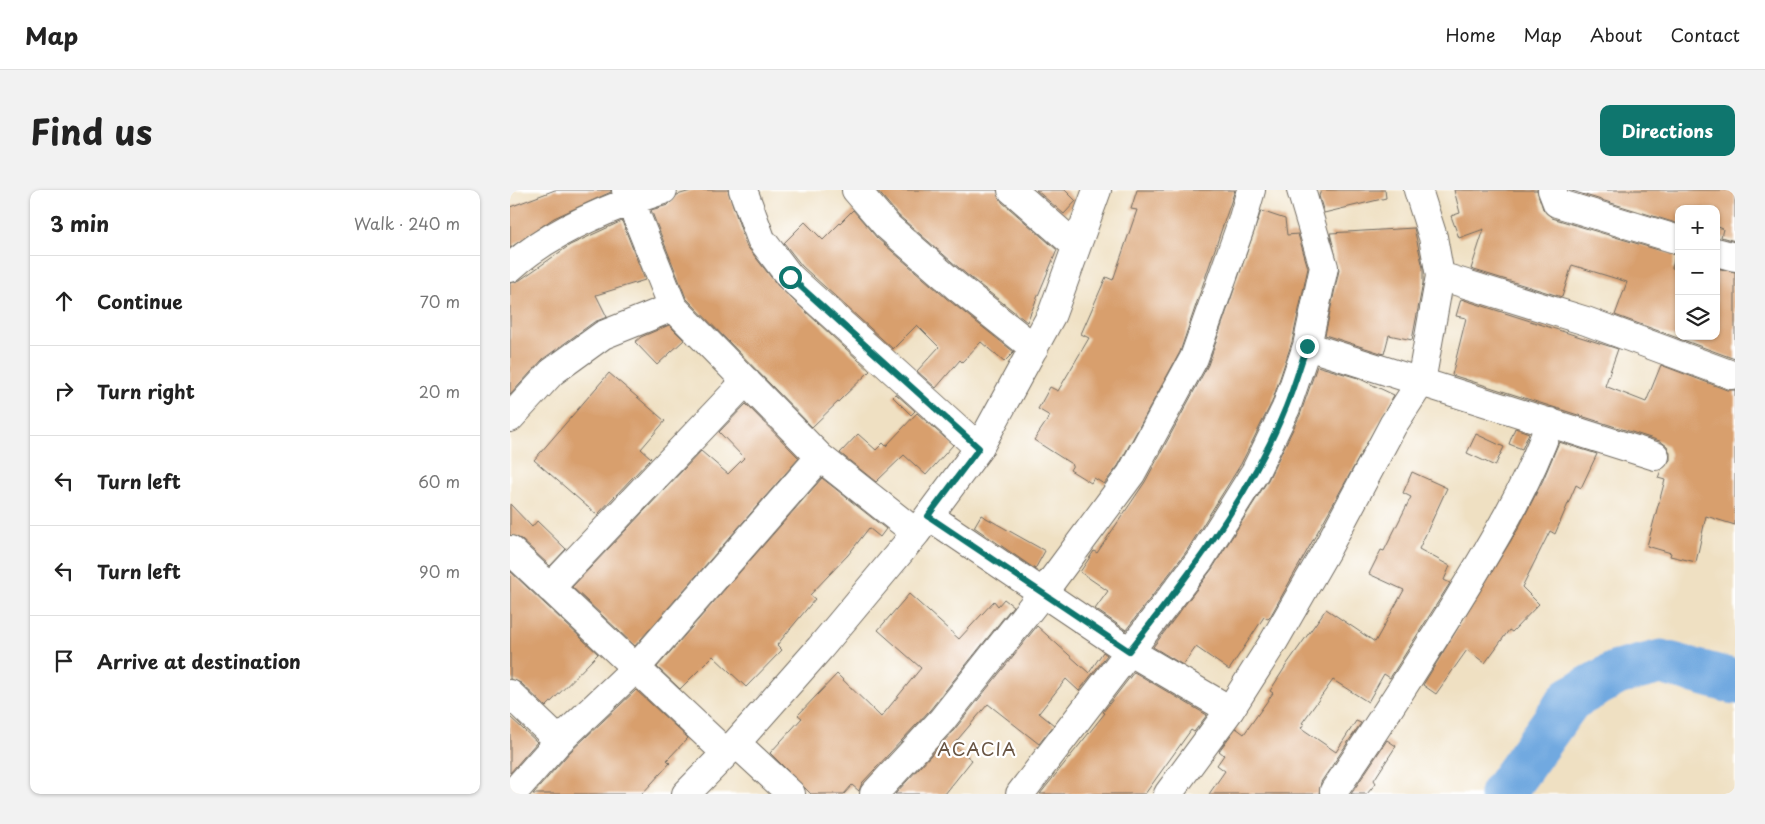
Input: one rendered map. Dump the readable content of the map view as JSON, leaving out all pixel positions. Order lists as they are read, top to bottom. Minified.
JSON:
{"districts":["ACACIA"],"page":{"header":"Map","nav":["Home","Map","About","Contact"],"title":"Find us","buttons":"Directions","heading":["3 min","Walk · 240 m"],"map_buttons":["+","−"],"list":[["Continue","70 m"],["Turn right","20 m"],["Turn left","60 m"],["Turn left","90 m"],"Arrive at destination"]}}
